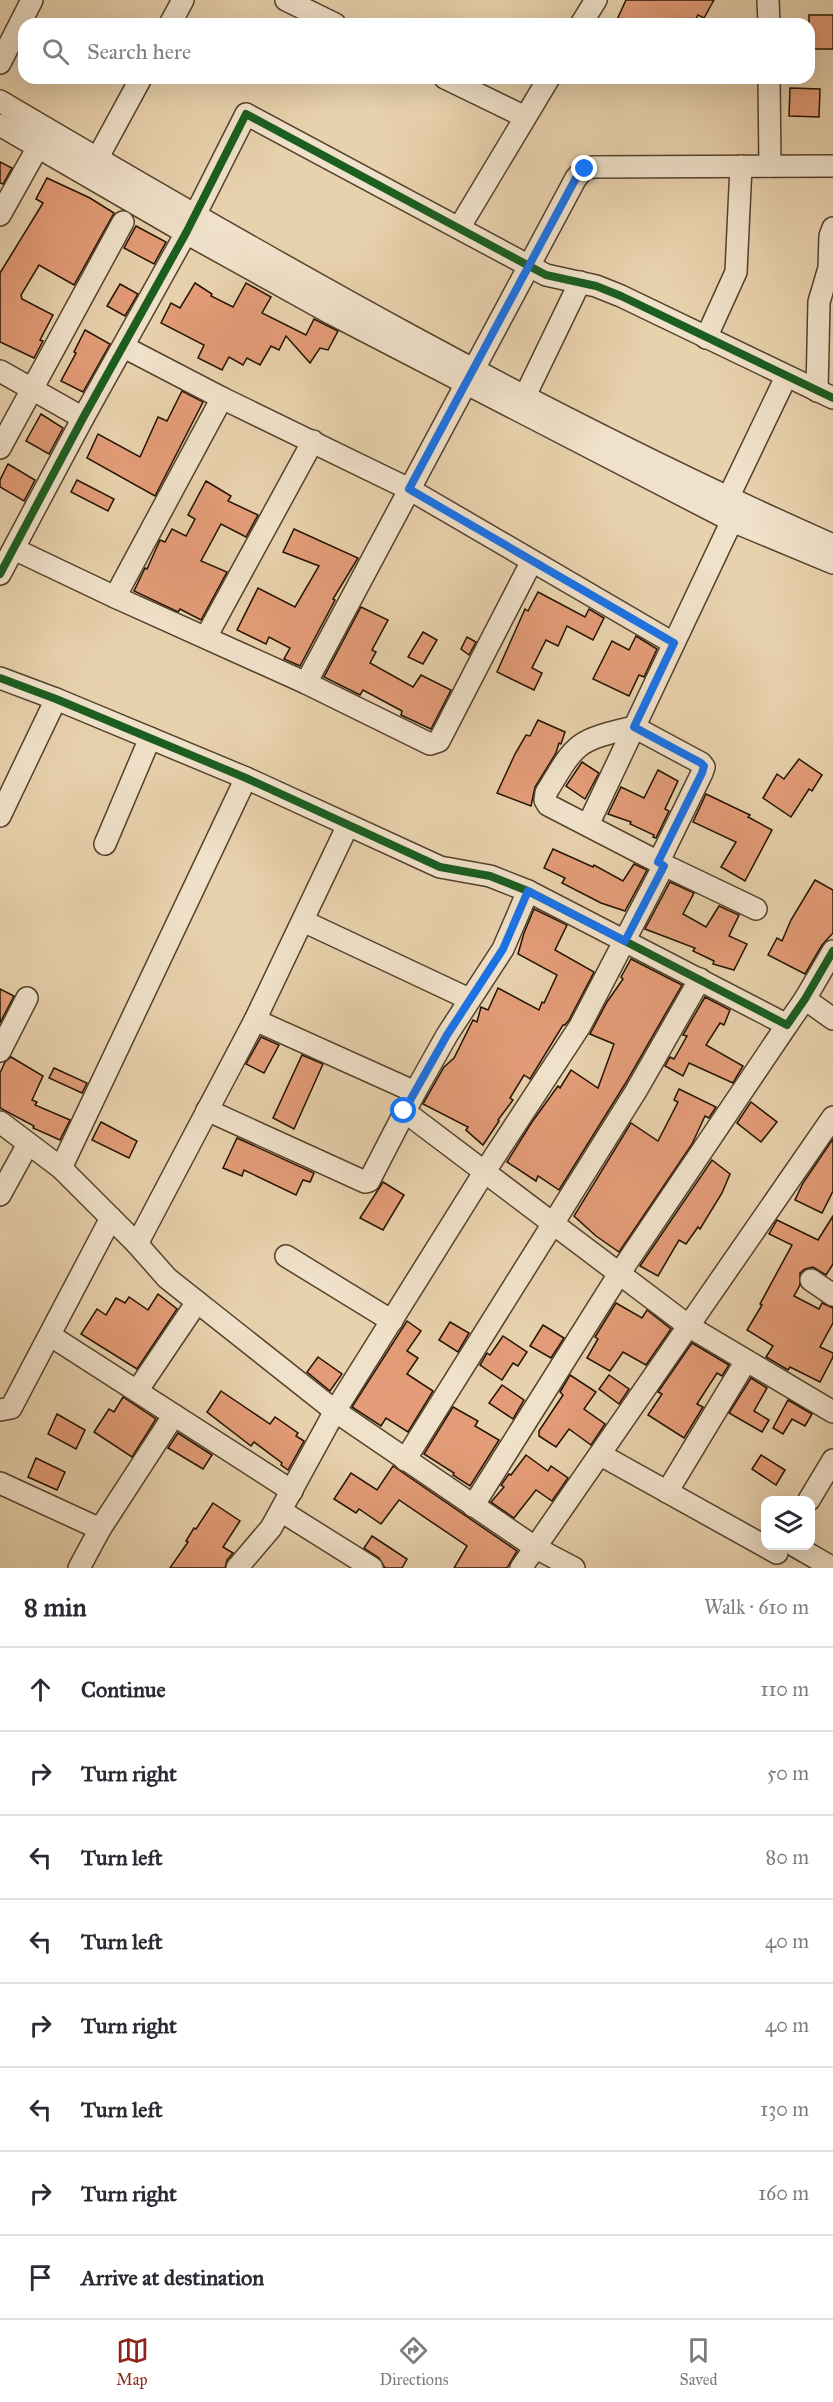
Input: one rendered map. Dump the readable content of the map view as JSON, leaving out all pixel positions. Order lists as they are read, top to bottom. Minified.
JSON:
{"page":{"search":"Search here","heading":["8 min","Walk · 610 m"],"list":[["Continue","110 m"],["Turn right","50 m"],["Turn left","80 m"],["Turn left","40 m"],["Turn right","40 m"],["Turn left","130 m"],["Turn right","160 m"],"Arrive at destination"],"nav":["Map","Directions","Saved"]}}
